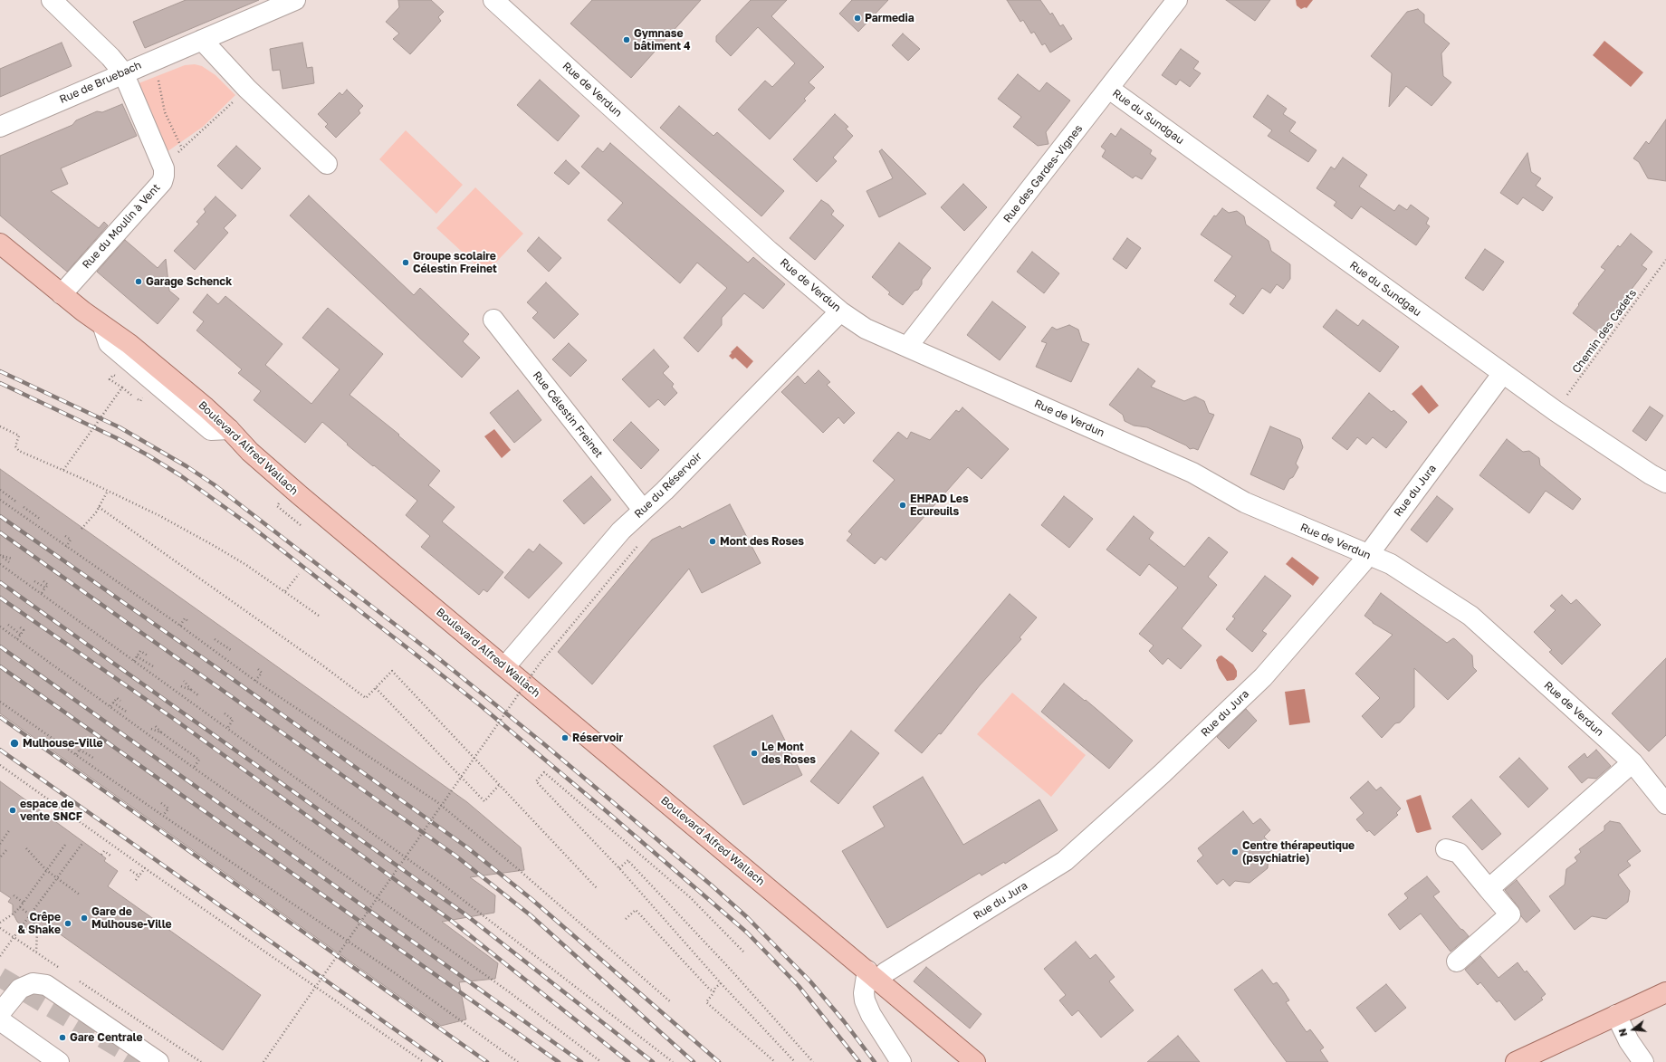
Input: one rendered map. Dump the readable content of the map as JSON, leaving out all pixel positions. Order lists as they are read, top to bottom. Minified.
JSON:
{"streets":{"main road":["Boulevard Alfred Wallach"],"street":["Rue de Bruebach","Rue de Verdun","Rue du Sundgau","Rue des Gardes-Vignes","Rue du Moulin à Vent","Rue Célestin Freinet","Rue du Réservoir","Rue du Jura"],"path":["Chemin des Cadets"]},"crossings":[["Rue de Verdun","Rue des Gardes-Vignes"],["Rue de Verdun","Rue du Réservoir"],["Rue de Verdun","Rue du Jura"],["Rue du Sundgau","Rue des Gardes-Vignes"],["Rue du Sundgau","Chemin des Cadets"],["Rue du Sundgau","Rue du Jura"],["Rue du Moulin à Vent","Boulevard Alfred Wallach"],["Rue Célestin Freinet","Rue du Réservoir"],["Boulevard Alfred Wallach","Rue du Réservoir"],["Boulevard Alfred Wallach","Rue du Jura"]],"places":["Parmedia","Gymnase bâtiment 4","Groupe scolaire Célestin Freinet","Garage Schenck","EHPAD Les Ecureuils","Mont des Roses","Réservoir","Mulhouse-Ville","Le Mont des Roses","espace de vente SNCF","Centre thérapeutique (psychiatrie)","Gare de Mulhouse-Ville","Crêpe & Shake","Gare Centrale"],"north":"left"}
